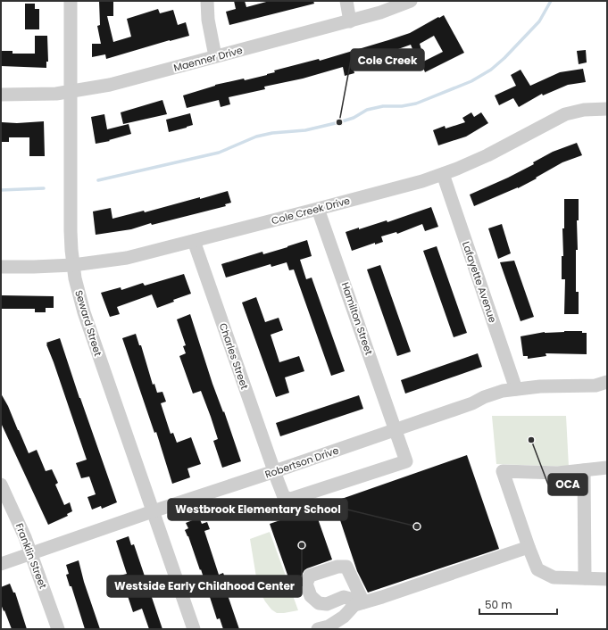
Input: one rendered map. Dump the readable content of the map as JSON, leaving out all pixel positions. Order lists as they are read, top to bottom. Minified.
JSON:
{"streets":{"street":["Maenner Drive","Cole Creek Drive","Lafayette Avenue","Hamilton Street","Seward Street","Charles Street","Robertson Drive","Franklin Street"]},"crossings":[["Maenner Drive","Seward Street"],["Cole Creek Drive","Lafayette Avenue"],["Cole Creek Drive","Hamilton Street"],["Cole Creek Drive","Seward Street"],["Cole Creek Drive","Charles Street"],["Lafayette Avenue","Robertson Drive"],["Hamilton Street","Charles Street"],["Hamilton Street","Robertson Drive"],["Seward Street","Robertson Drive"],["Charles Street","Robertson Drive"],["Robertson Drive","Franklin Street"]],"places":["Cole Creek","OCA","Westbrook Elementary School","Westside Early Childhood Center"],"scale_bar":"50 m"}
